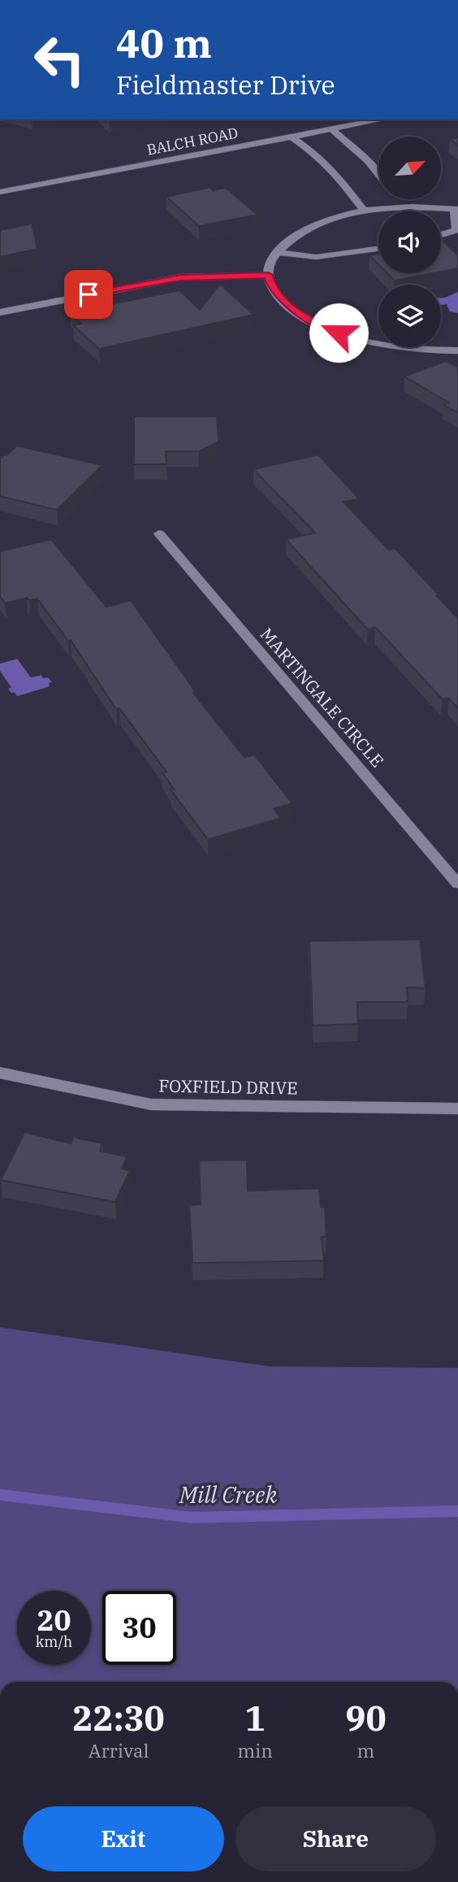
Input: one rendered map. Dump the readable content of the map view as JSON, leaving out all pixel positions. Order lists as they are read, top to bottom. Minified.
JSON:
{"streets":{"street":["BALCH ROAD","MARTINGALE CIRCLE","FOXFIELD DRIVE"]},"water":["Mill Creek"],"north":"top right","page":{"turn":["40 m","Fieldmaster Drive"],"speed":"20 km/h","limit":"30","eta":["22:30","Arrival","1","min","90","m"],"buttons":["Exit","Share"]}}
